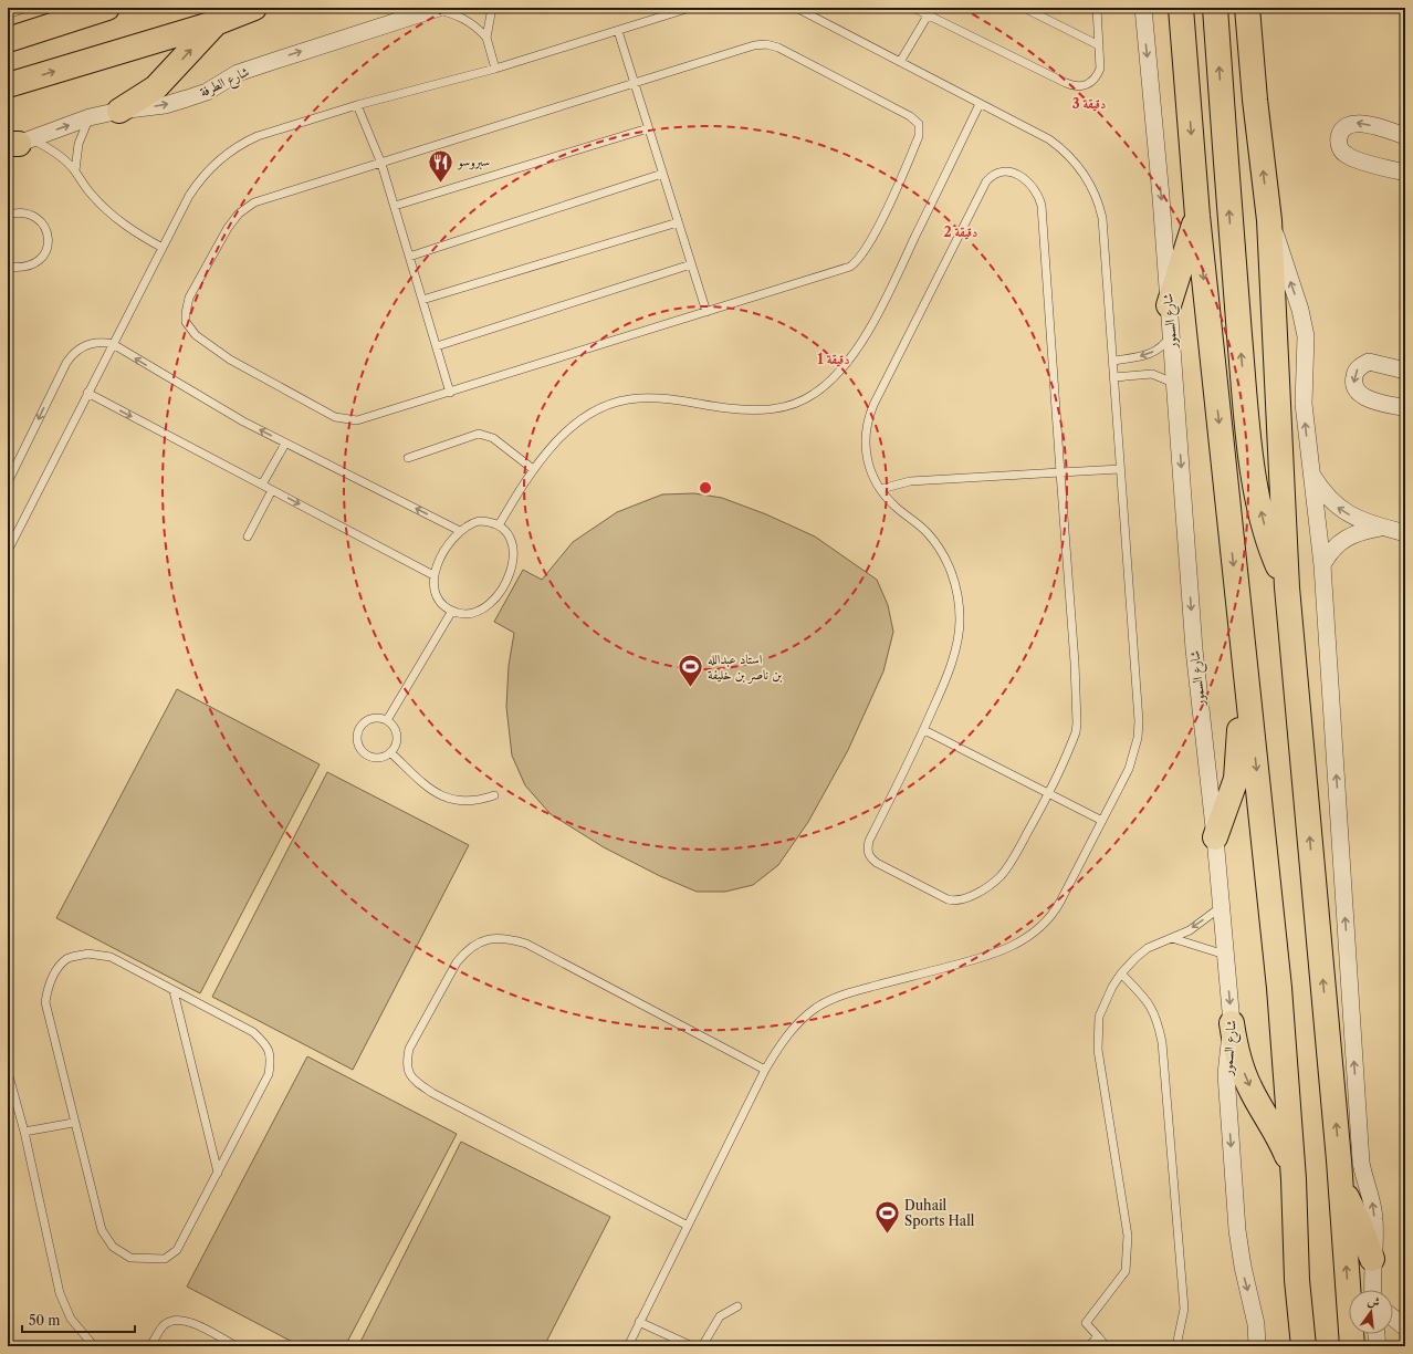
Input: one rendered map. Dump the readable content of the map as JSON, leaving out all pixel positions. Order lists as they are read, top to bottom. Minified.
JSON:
{"streets":{"street":["شارع الطرفة","شارع السمور"]},"one_way":["شارع الطرفة"],"places":{"restaurant":["سبروسو"],"sports":["استاد عبدالله بن ناصر بن خليفة","Duhail Sports Hall"]},"scale_bar":"50 m","north":"top","rings":["3 دقيقة","2 دقيقة","1 دقيقة"]}
